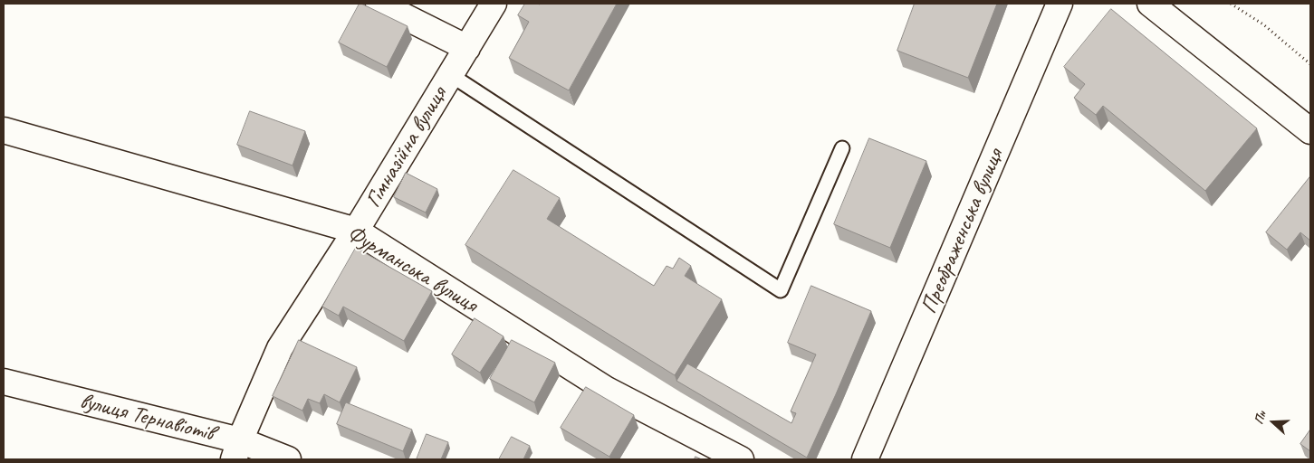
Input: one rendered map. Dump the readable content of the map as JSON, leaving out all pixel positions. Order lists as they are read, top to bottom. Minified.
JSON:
{"streets":{"street":["Гімназійна вулиця","Преображенська вулиця","Фурманська вулиця","вулиця Тернавіотів"]},"crossings":[["Гімназійна вулиця","Фурманська вулиця"],["Гімназійна вулиця","вулиця Тернавіотів"]],"north":"left"}
